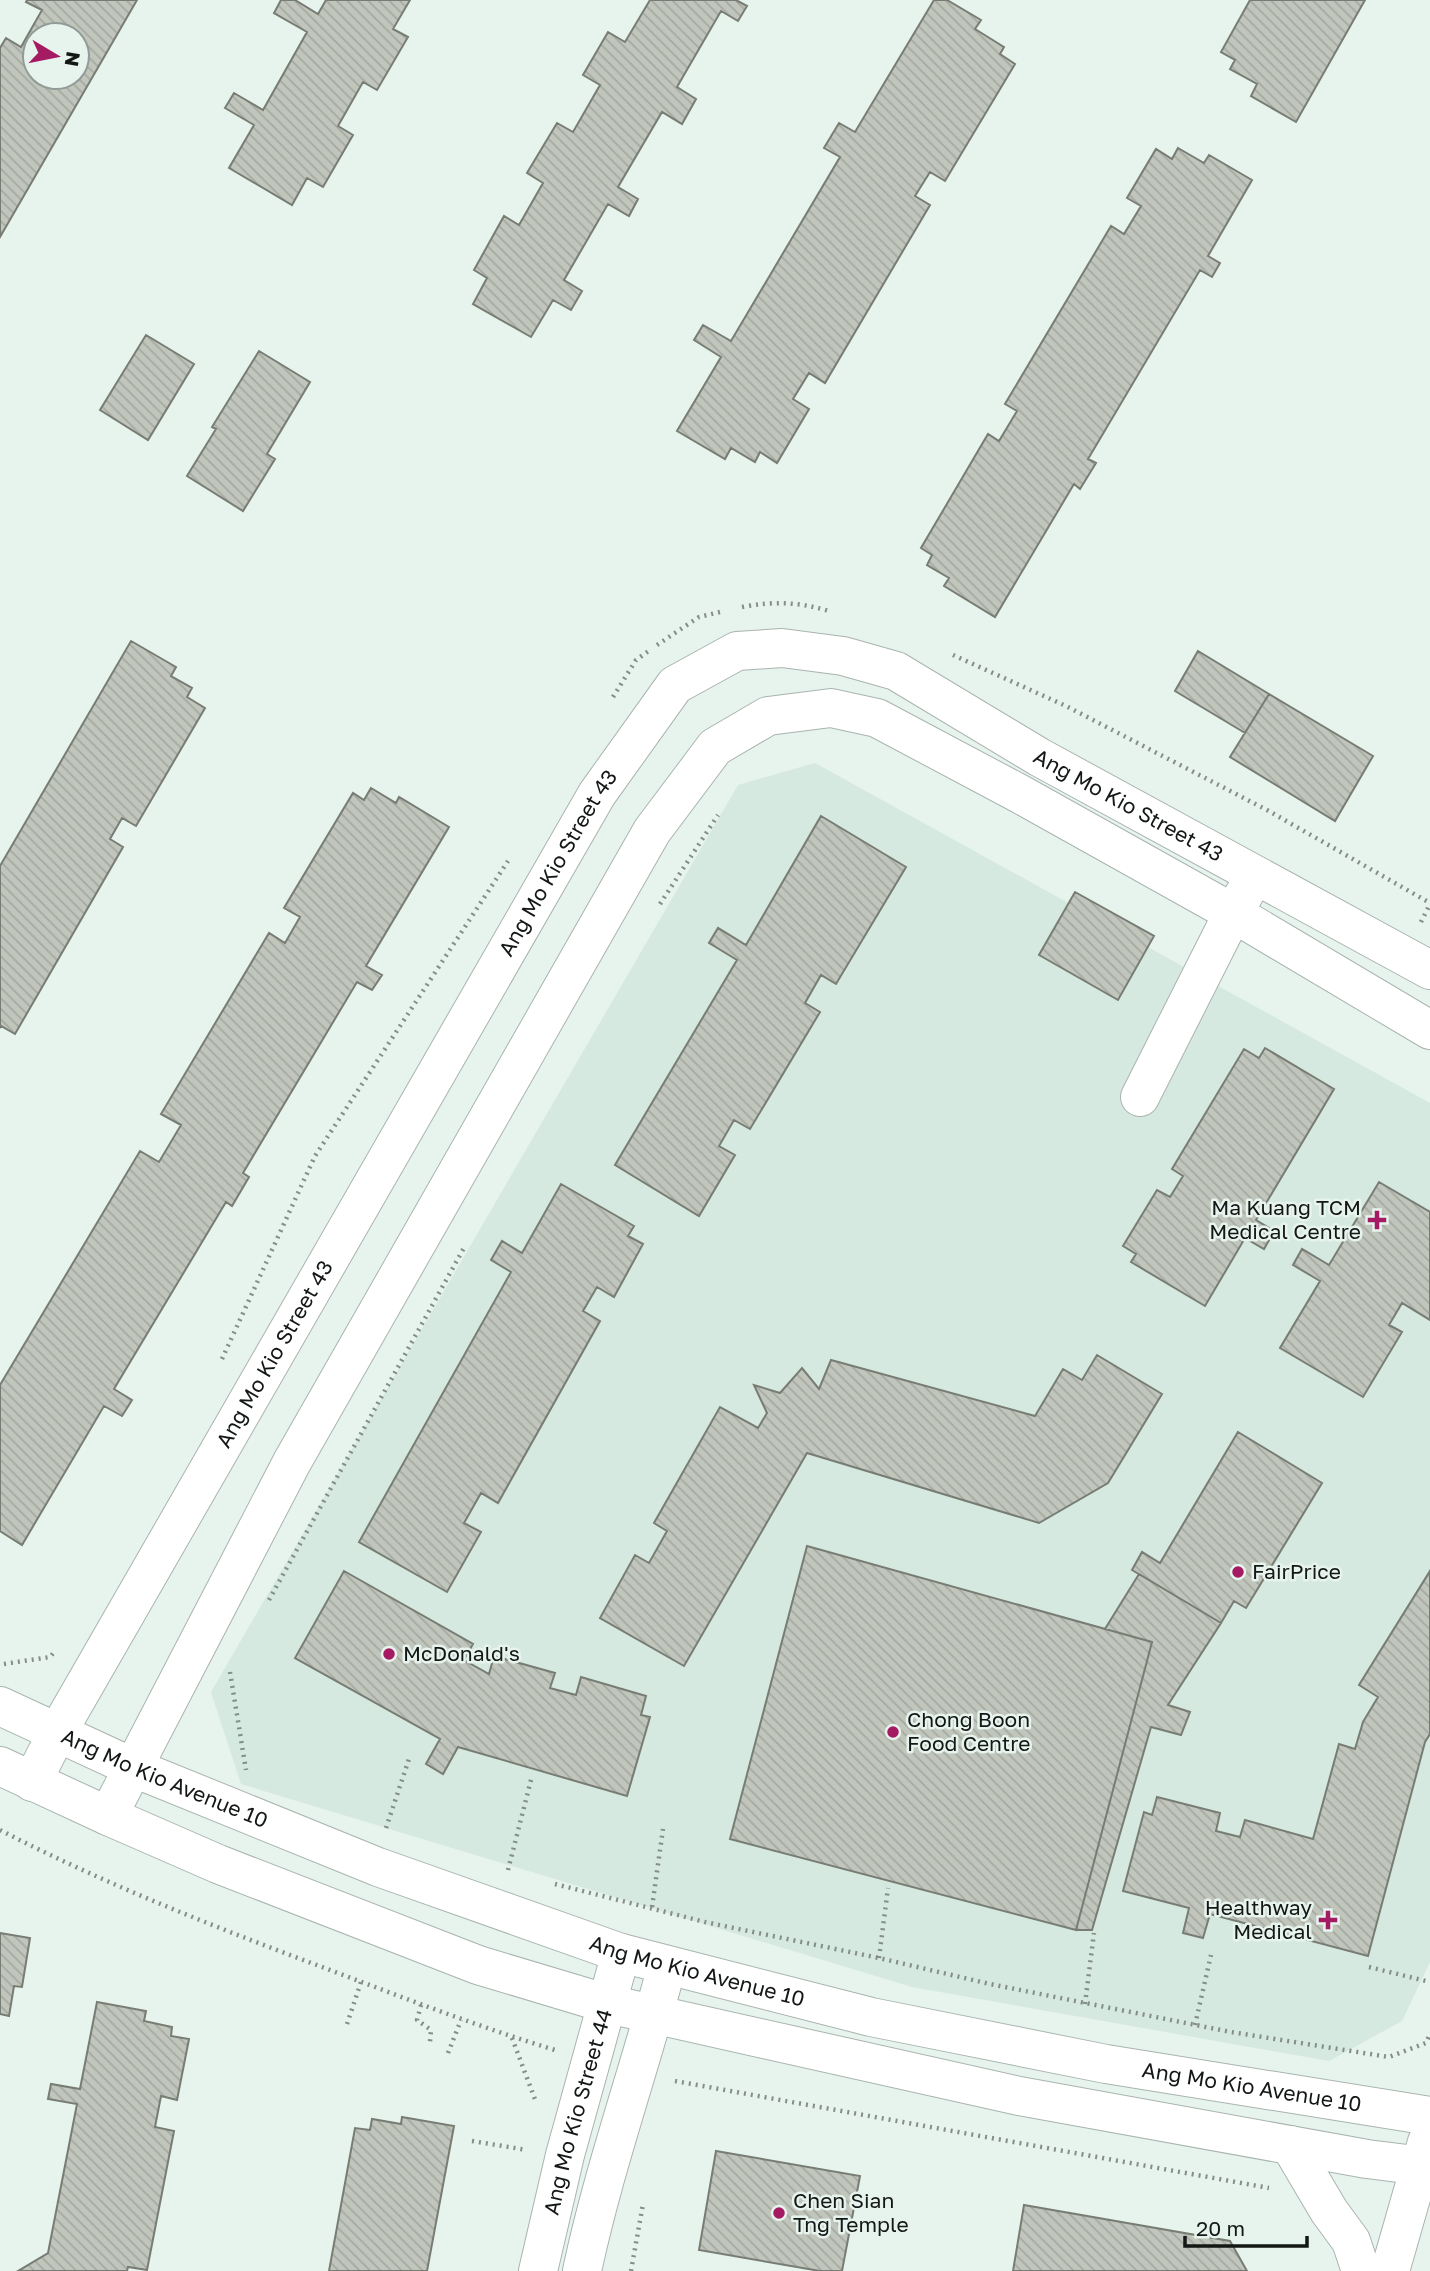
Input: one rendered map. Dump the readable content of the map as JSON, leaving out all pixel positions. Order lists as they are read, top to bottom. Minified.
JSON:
{"streets":{"street":["Ang Mo Kio Street 43","Ang Mo Kio Avenue 10","Ang Mo Kio Street 44"]},"crossings":[["Ang Mo Kio Street 43","Ang Mo Kio Avenue 10"],["Ang Mo Kio Avenue 10","Ang Mo Kio Street 44"]],"places":{"health":["Ma Kuang TCM Medical Centre","Healthway Medical"],"other":["FairPrice","McDonald's","Chong Boon Food Centre","Chen Sian Tng Temple"]},"scale_bar":"20 m","north":"right"}
